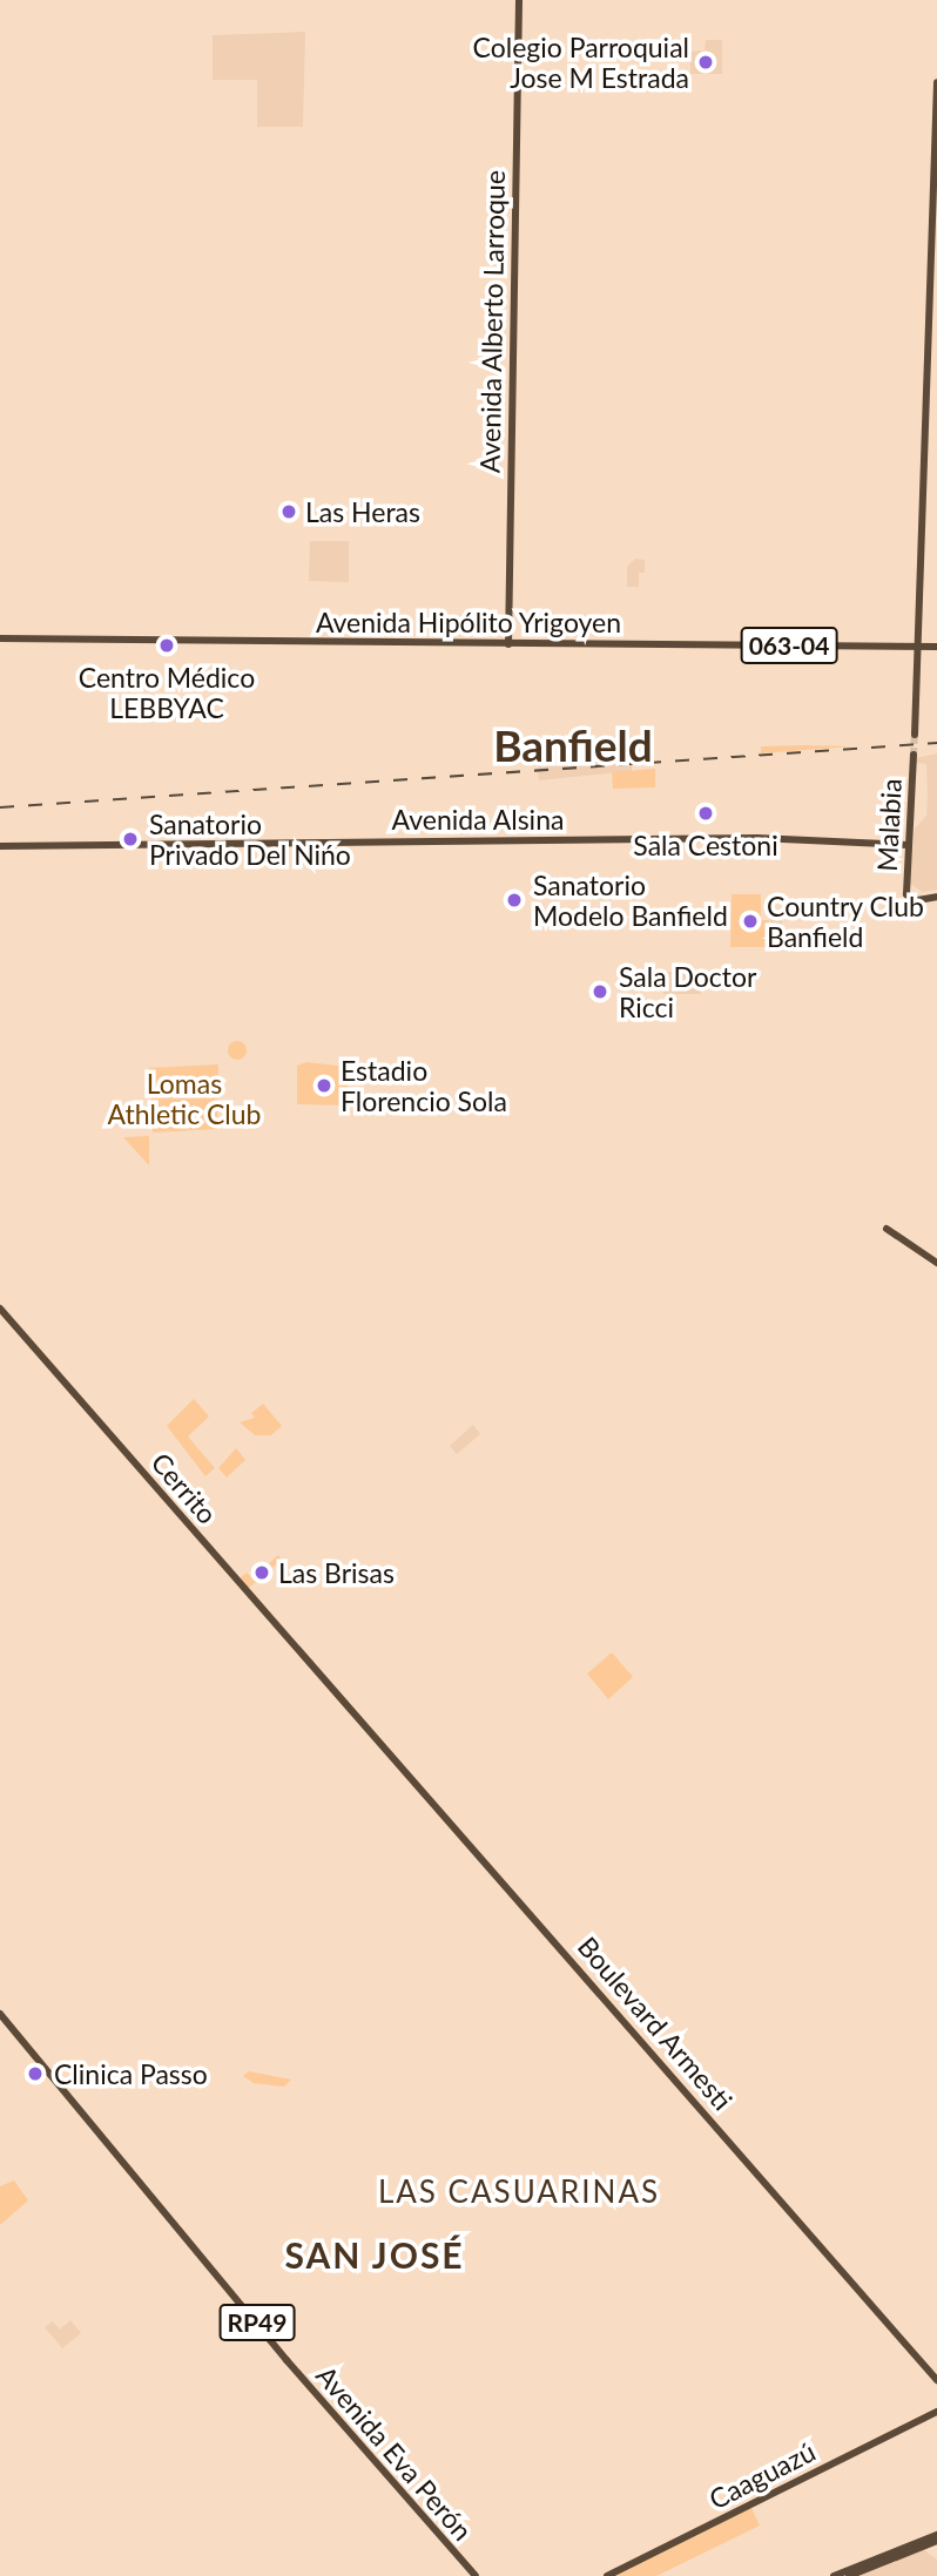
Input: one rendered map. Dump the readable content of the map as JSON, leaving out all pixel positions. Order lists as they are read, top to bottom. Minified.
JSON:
{"streets":{"main road":["Avenida Alberto Larroque","Avenida Hipólito Yrigoyen","063-04","Avenida Alsina","Malabia","Cerrito","Boulevard Armesti","RP49","Avenida Eva Perón","Caaguazú"]},"crossings":[["Avenida Alberto Larroque","Avenida Hipólito Yrigoyen"],["Avenida Alsina","Malabia"],["Cerrito","Boulevard Armesti"]],"districts":["Banfield","LAS CASUARINAS","SAN JOSÉ"],"parks":["Lomas Athletic Club"],"places":["Colegio Parroquial Jose M Estrada","Las Heras","Centro Médico LEBBYAC","Sala Cestoni","Sanatorio Privado Del Nińo","Sanatorio Modelo Banfield","Country Club Banfield","Sala Doctor Ricci","Estadio Florencio Sola","Las Brisas","Clinica Passo"]}
